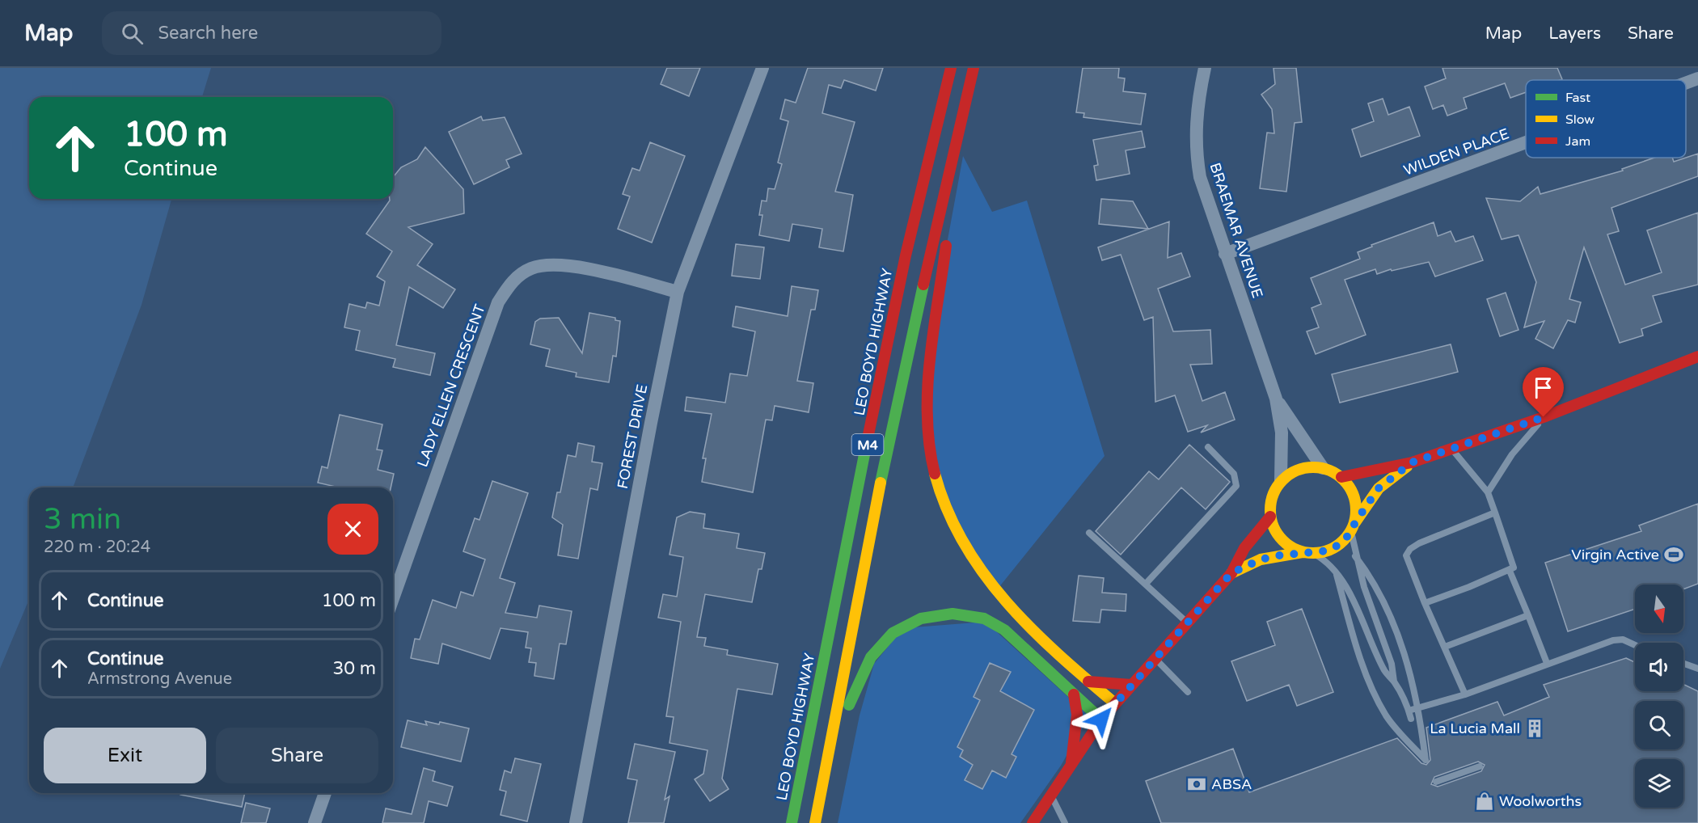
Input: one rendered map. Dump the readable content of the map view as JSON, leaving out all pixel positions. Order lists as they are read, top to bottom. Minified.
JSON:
{"streets":{"main road":["LEO BOYD HIGHWAY","M4"],"street":["WILDEN PLACE","BRAEMAR AVENUE","LADY ELLEN CRESCENT","FOREST DRIVE"]},"crossings":[["WILDEN PLACE","BRAEMAR AVENUE"],["LADY ELLEN CRESCENT","FOREST DRIVE"]],"places":{"sports":["Virgin Active"],"building":["La Lucia Mall"],"bank":["ABSA"],"shop":["Woolworths"]},"legend":["Fast","Slow","Jam"],"north":"bottom","page":{"header":"Map","search":"Search here","nav":["Map","Layers","Share"],"turn":["100 m","Continue"],"heading":["3 min","220 m · 20:24"],"list":[{"name":"Continue","value":"100 m"},{"name":"Continue","note":"Armstrong Avenue","value":"30 m"}],"buttons":["Exit","Share"]}}
